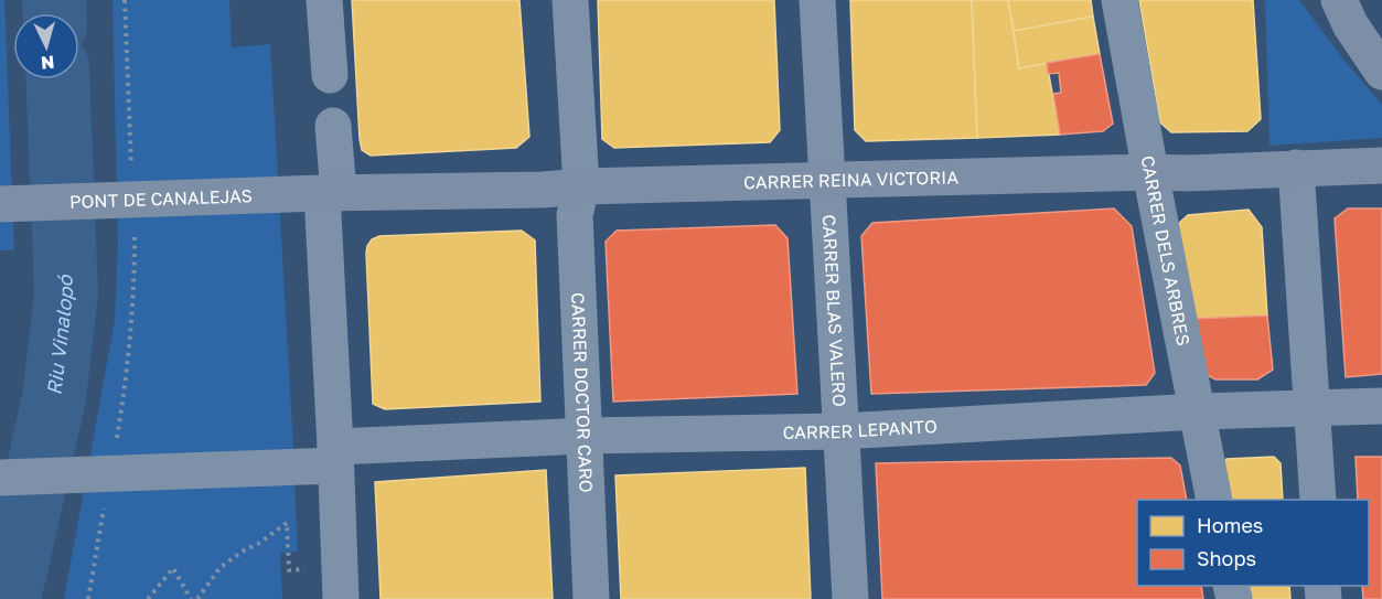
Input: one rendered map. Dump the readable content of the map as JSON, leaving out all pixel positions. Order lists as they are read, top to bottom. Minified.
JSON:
{"streets":{"main road":["CARRER REINA VICTORIA","PONT DE CANALEJAS"],"street":["CARRER DELS ARBRES","CARRER BLAS VALERO","CARRER DOCTOR CARO","CARRER LEPANTO"]},"crossings":[["CARRER REINA VICTORIA","PONT DE CANALEJAS"],["CARRER REINA VICTORIA","CARRER DELS ARBRES"],["CARRER REINA VICTORIA","CARRER BLAS VALERO"],["CARRER REINA VICTORIA","CARRER DOCTOR CARO"],["CARRER DELS ARBRES","CARRER LEPANTO"],["CARRER BLAS VALERO","CARRER LEPANTO"],["CARRER DOCTOR CARO","CARRER LEPANTO"]],"water":["Riu Vinalopó"],"legend":["Homes","Shops"],"north":"bottom"}
